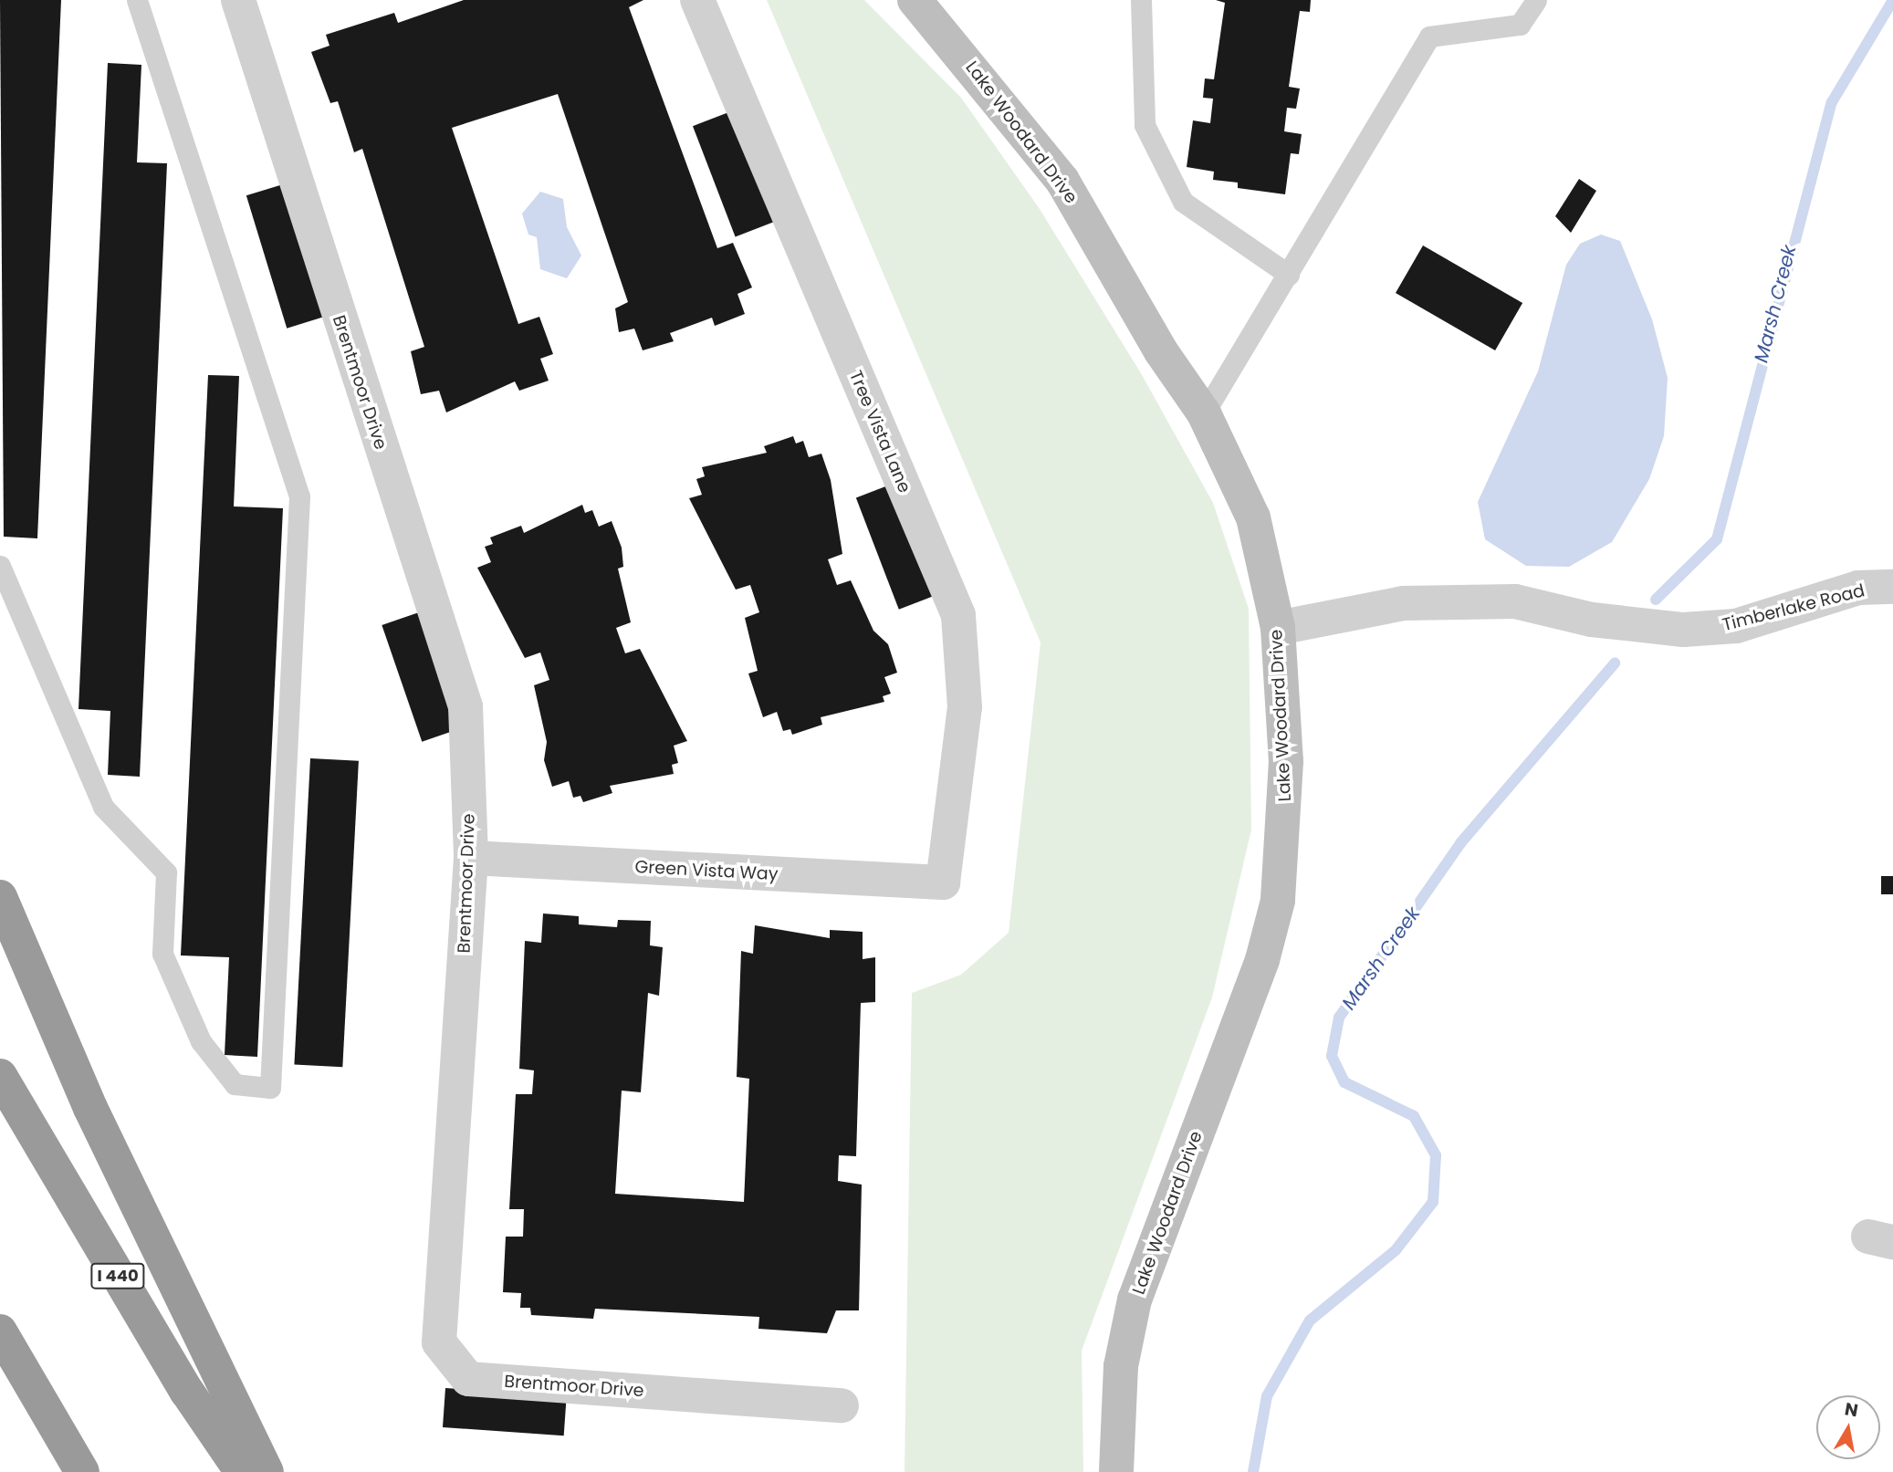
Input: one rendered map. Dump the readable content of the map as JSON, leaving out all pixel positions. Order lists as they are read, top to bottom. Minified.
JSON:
{"streets":{"highway":["I 440"],"street":["Lake Woodard Drive","Brentmoor Drive","Tree Vista Lane","Timberlake Road","Green Vista Way"]},"crossings":[["Lake Woodard Drive","Timberlake Road"],["Brentmoor Drive","Green Vista Way"],["Tree Vista Lane","Green Vista Way"]],"water":["Marsh Creek"],"north":"top"}
